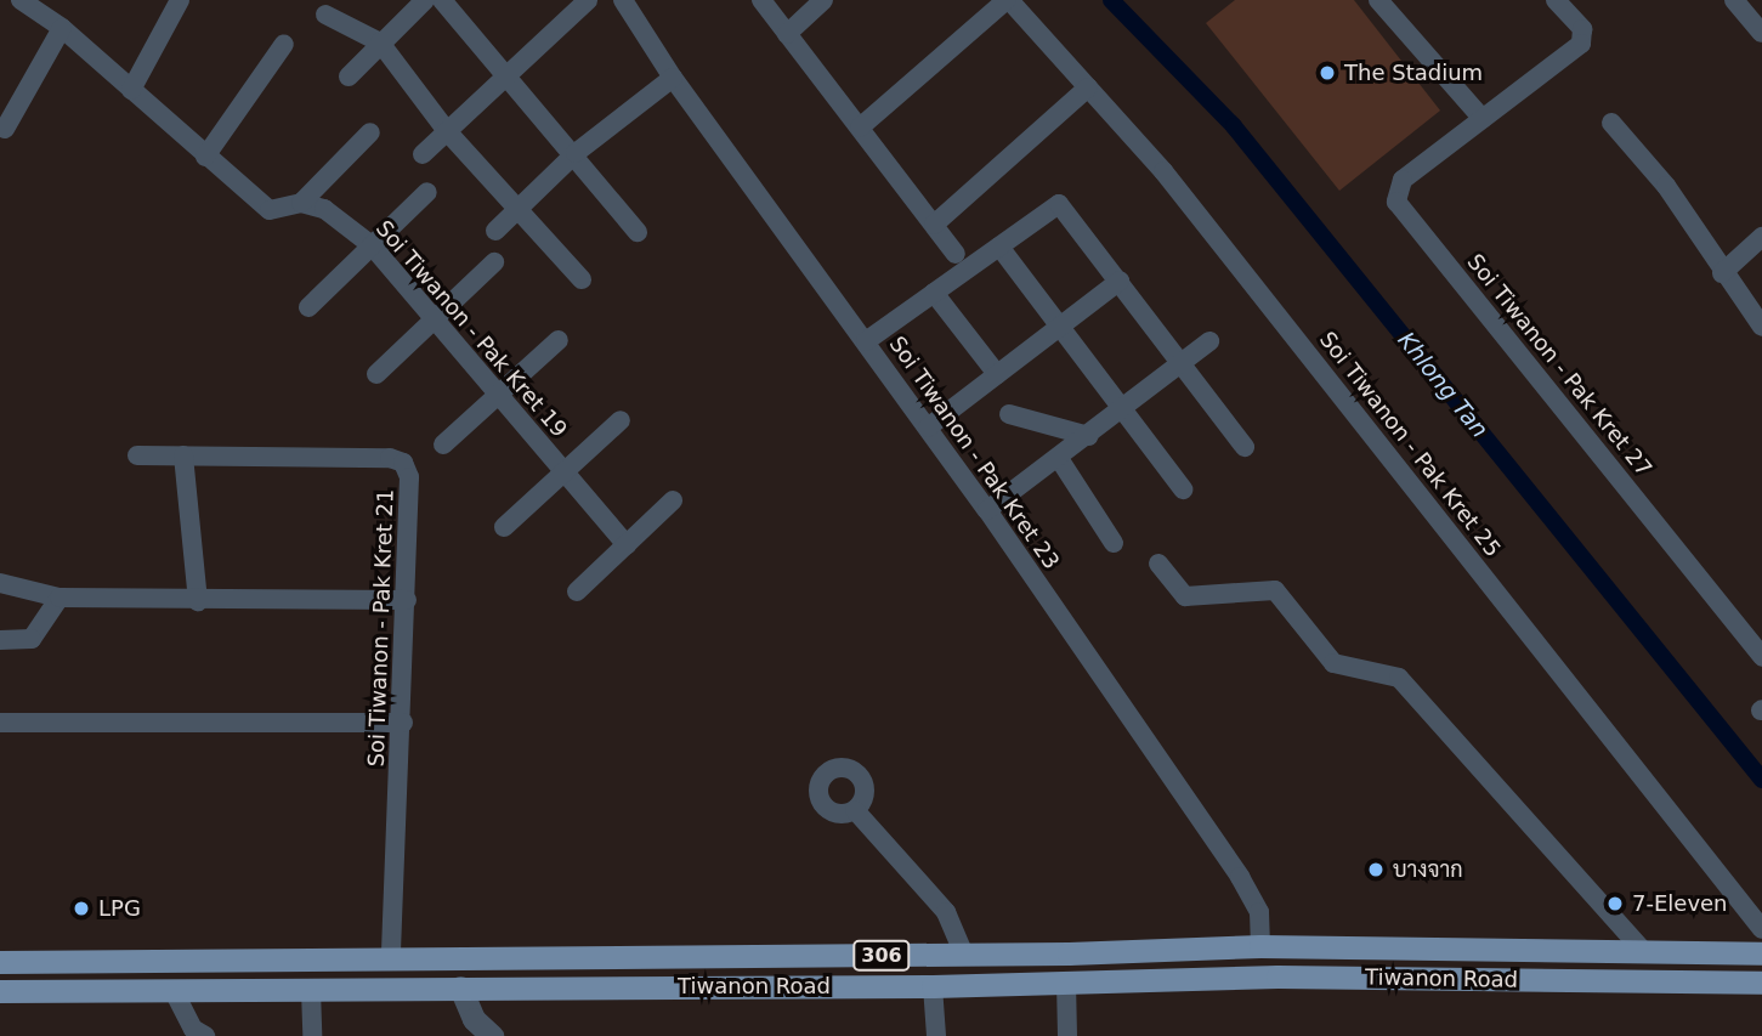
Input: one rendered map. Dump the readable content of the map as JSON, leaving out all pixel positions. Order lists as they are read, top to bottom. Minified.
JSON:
{"streets":{"main road":["306","Tiwanon Road"],"street":["Soi Tiwanon - Pak Kret 19","Soi Tiwanon - Pak Kret 27","Soi Tiwanon - Pak Kret 25","Soi Tiwanon - Pak Kret 23","Soi Tiwanon - Pak Kret 21"]},"crossings":[["Soi Tiwanon - Pak Kret 23","Tiwanon Road"],["Soi Tiwanon - Pak Kret 21","Tiwanon Road"]],"water":["Khlong Tan"],"places":["The Stadium","บางจาก","7-Eleven","LPG"]}
